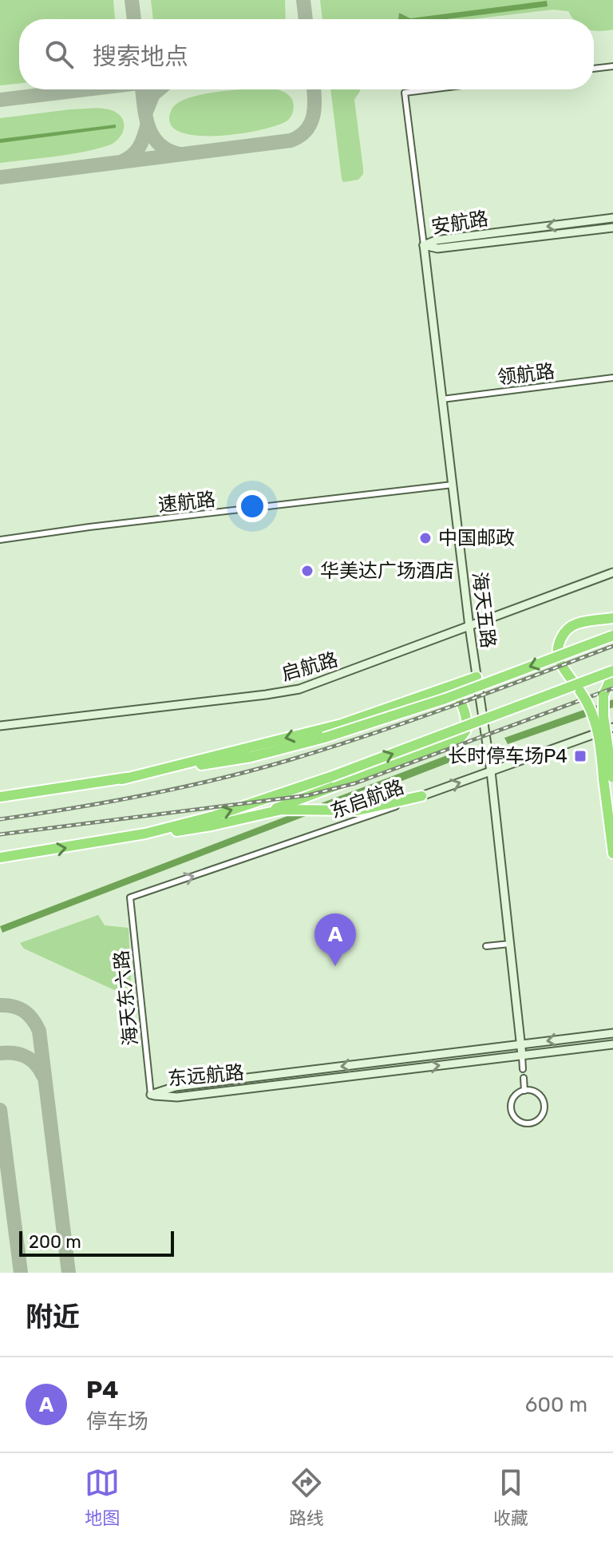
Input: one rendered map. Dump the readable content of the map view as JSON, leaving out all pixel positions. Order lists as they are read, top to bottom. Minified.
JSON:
{"streets":{"street":["安航路","领航路","速航路","海天五路","启航路","东启航路","海天东六路","东远航路"]},"crossings":[["安航路","海天五路"],["领航路","海天五路"],["速航路","海天五路"],["海天五路","启航路"],["海天五路","东启航路"],["海天五路","东远航路"],["东启航路","海天东六路"],["海天东六路","东远航路"]],"one_way":["东启航路"],"places":{"other":["中国邮政","华美达广场酒店"],"transit":["长时停车场P4"]},"scale_bar":"200 m","page":{"search":"搜索地点","pins":"A","scale":"200 m","heading":"附近","list":[{"mark":"A","name":"P4","note":"停车场","value":"600 m"}],"nav":["地图","路线","收藏"]}}
